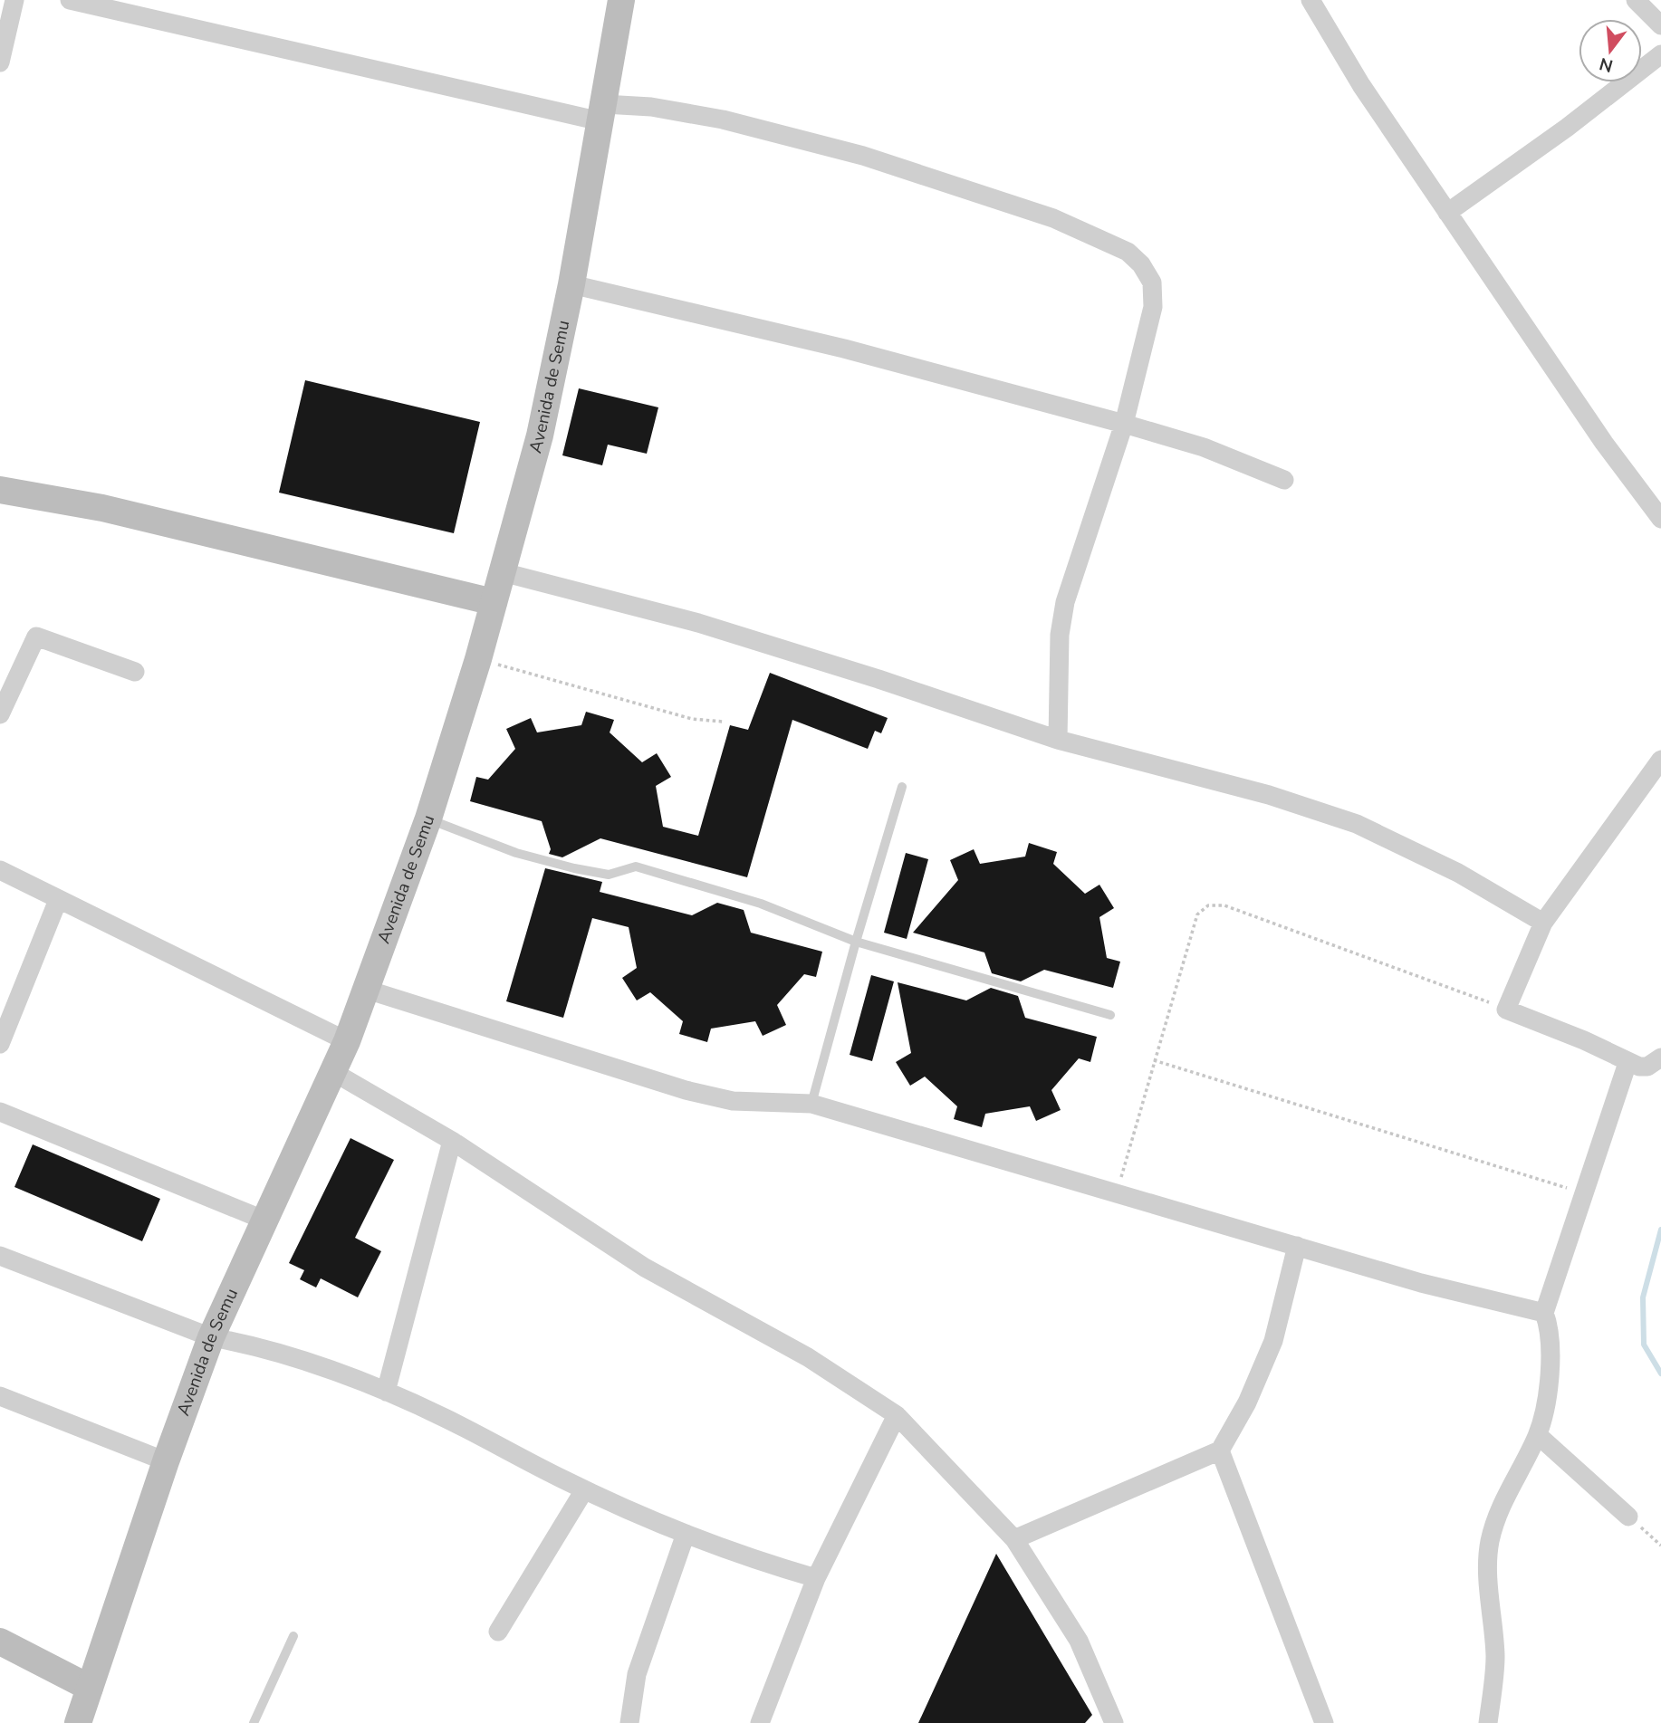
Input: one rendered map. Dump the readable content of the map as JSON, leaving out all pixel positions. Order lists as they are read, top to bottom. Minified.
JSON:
{"streets":{"main road":["Avenida de Semu"]},"north":"bottom"}
